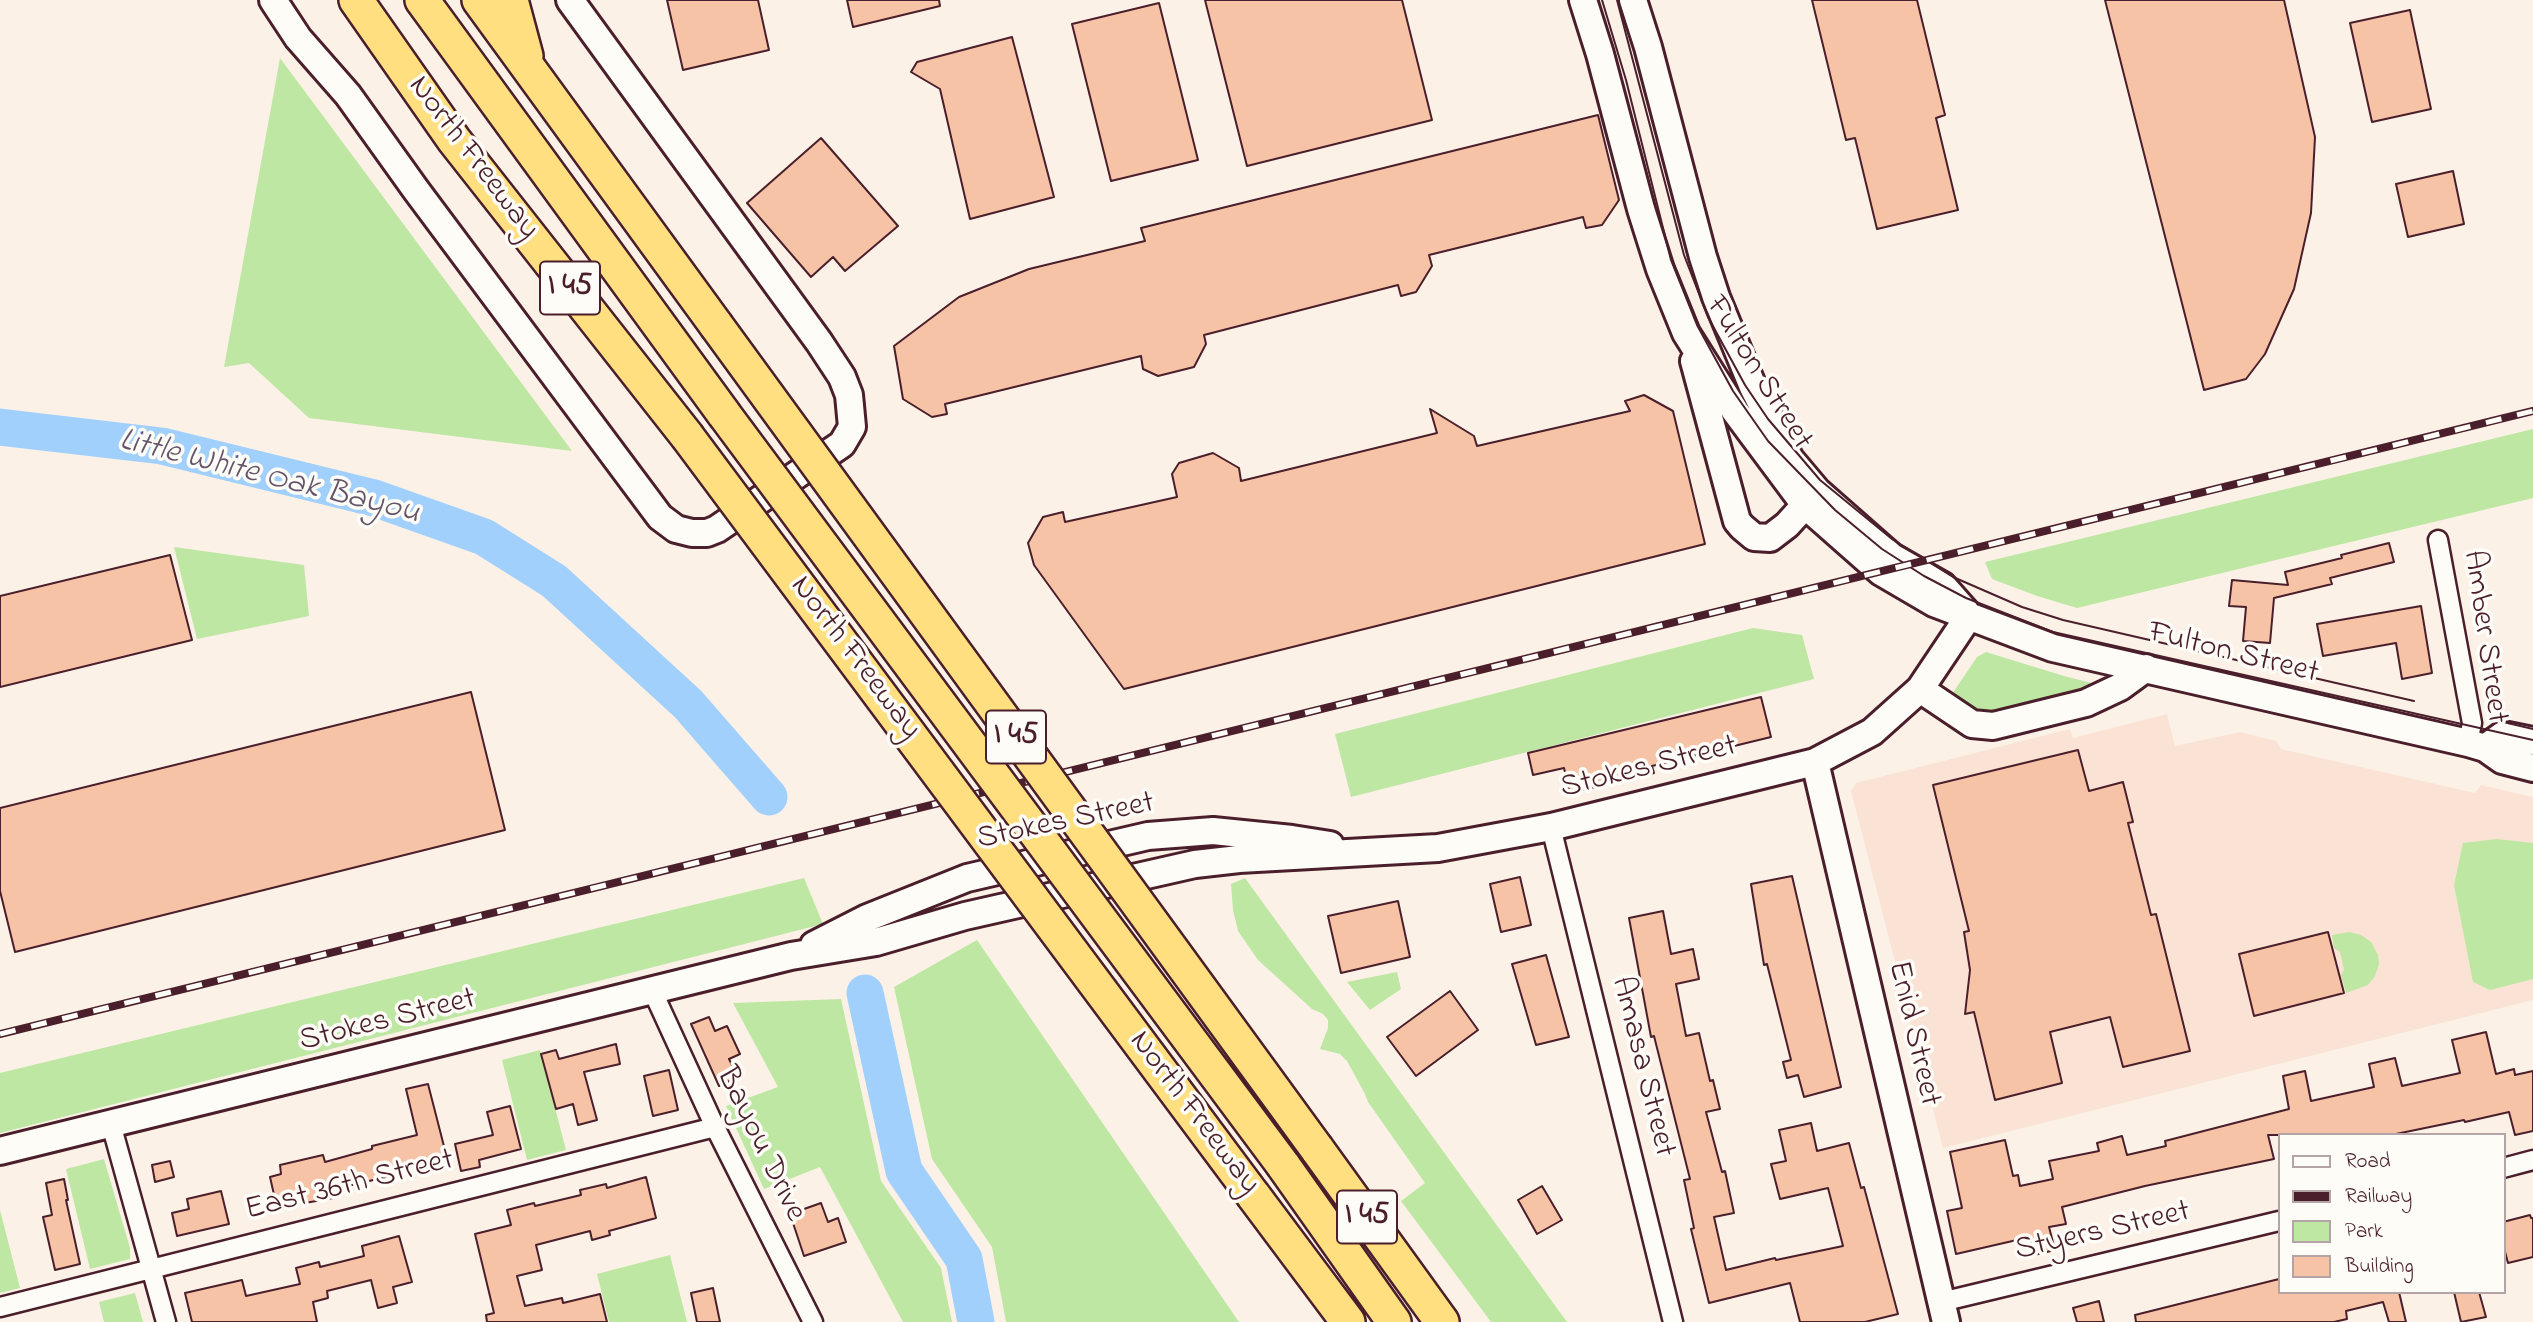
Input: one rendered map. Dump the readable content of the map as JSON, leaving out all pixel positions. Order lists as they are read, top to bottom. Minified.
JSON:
{"streets":{"highway":["North Freeway","I 45"],"street":["Fulton Street","Amber Street","Stokes Street","Enid Street","Amasa Street","Bayou Drive","East 36th Street","Styers Street"]},"crossings":[["Fulton Street","Amber Street"],["Fulton Street","Stokes Street"],["Stokes Street","Enid Street"],["Stokes Street","Amasa Street"],["Stokes Street","Bayou Drive"],["Enid Street","Styers Street"],["Bayou Drive","East 36th Street"]],"water":["Little White Oak Bayou"],"legend":["Road","Railway","Park","Building"]}
